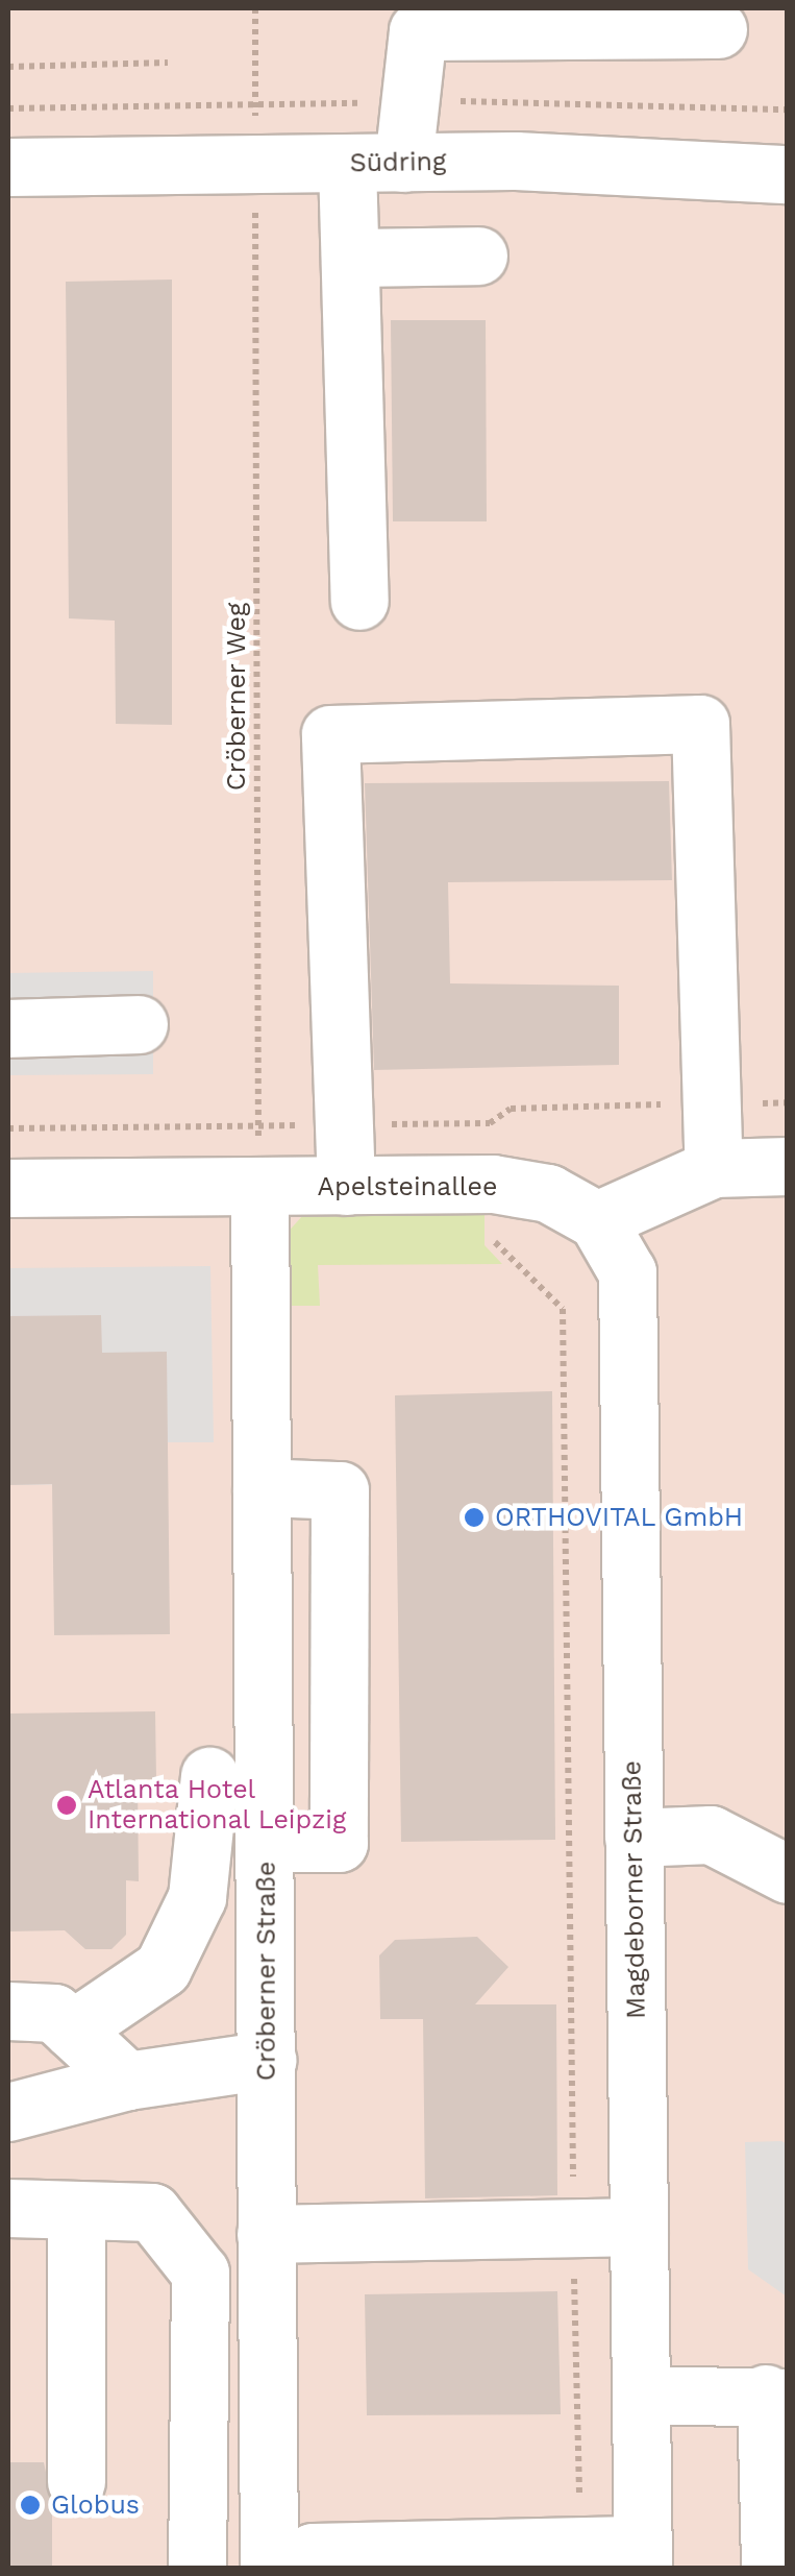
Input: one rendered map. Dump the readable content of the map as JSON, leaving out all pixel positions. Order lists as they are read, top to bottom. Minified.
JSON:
{"streets":{"street":["Südring","Apelsteinallee","Magdeborner Straße","Cröberner Straße"],"path":["Cröberner Weg"]},"crossings":[["Cröberner Weg","Apelsteinallee"],["Cröberner Weg","Cröberner Straße"],["Apelsteinallee","Magdeborner Straße"],["Apelsteinallee","Cröberner Straße"]],"places":["ORTHOVITAL GmbH","Atlanta Hotel International Leipzig","Globus"]}
